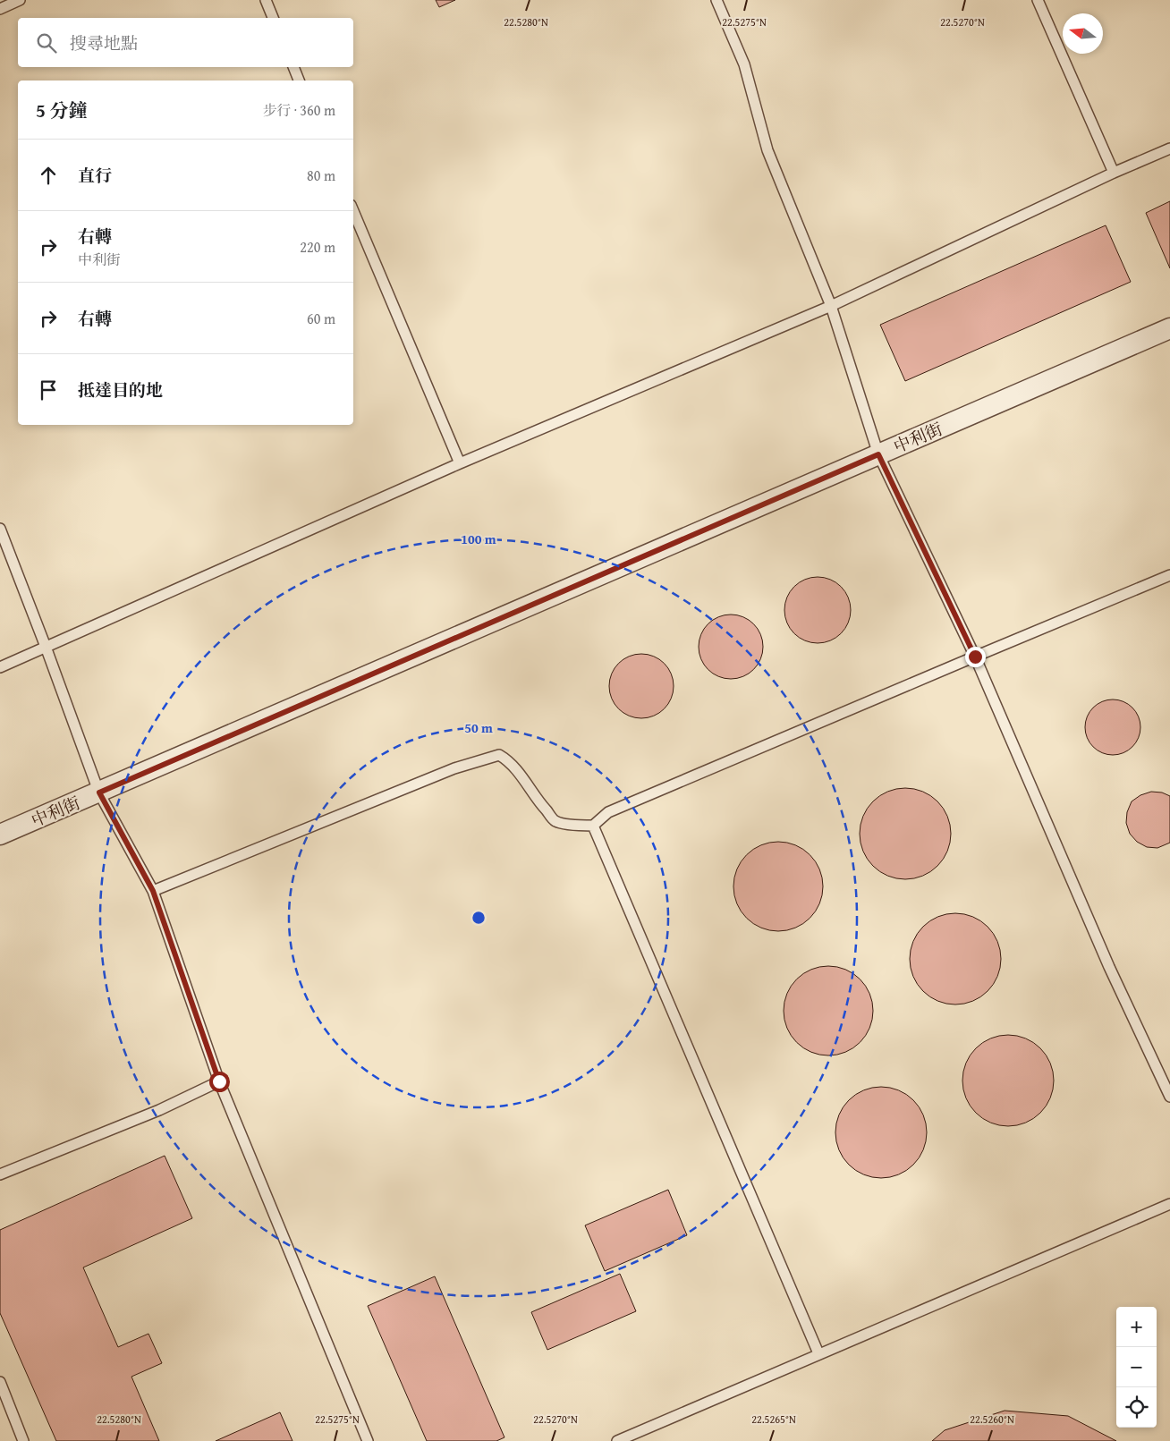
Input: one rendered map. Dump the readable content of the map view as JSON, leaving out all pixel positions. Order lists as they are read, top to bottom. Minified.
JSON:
{"streets":{"street":["中利街"]},"north":"left","page":{"search":"搜尋地點","heading":["5 分鐘","步行 · 360 m"],"list":[["直行","80 m"],["右轉","中利街","220 m"],["右轉","60 m"],"抵達目的地"],"map_buttons":["+","−"]},"coordinates":["22.5280°N","22.5275°N","22.5270°N","22.5265°N","22.5260°N"],"rings":["100 m","50 m"]}
